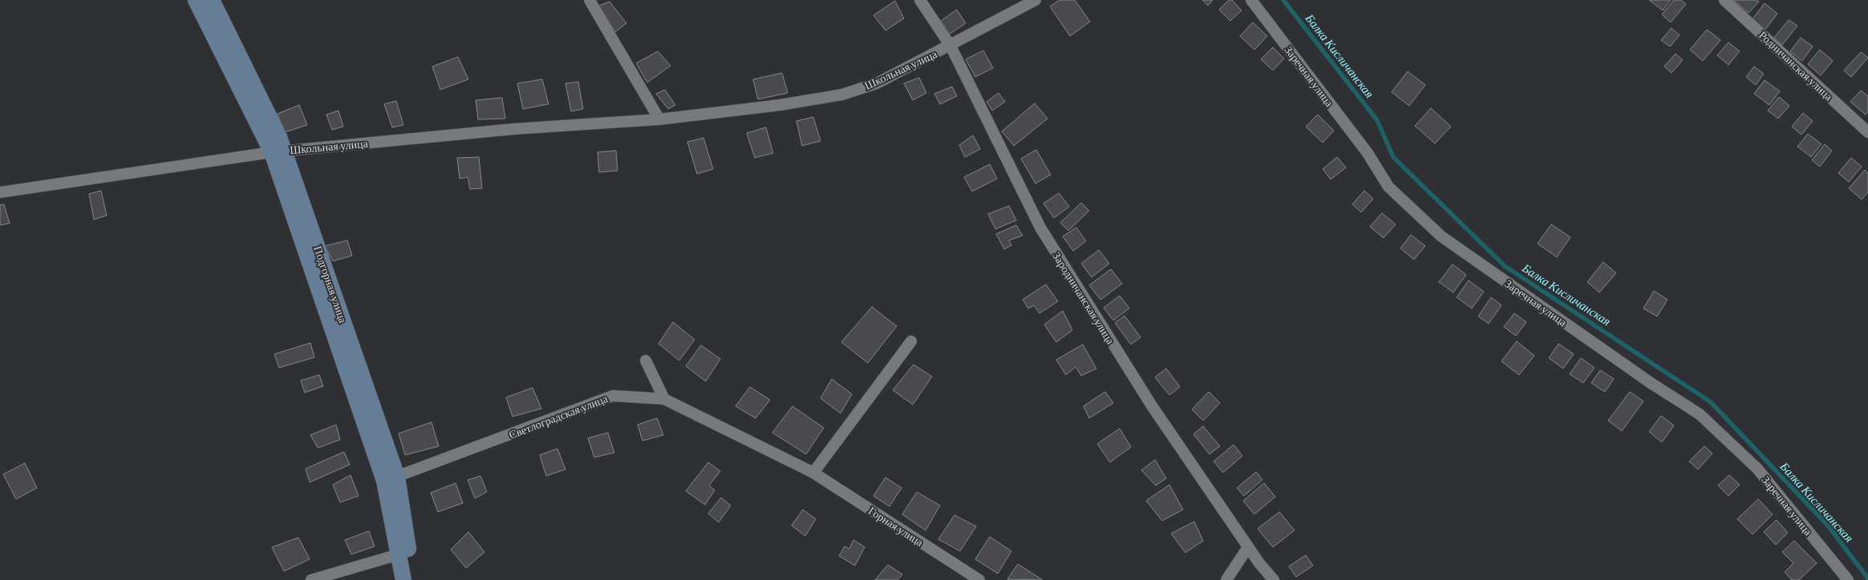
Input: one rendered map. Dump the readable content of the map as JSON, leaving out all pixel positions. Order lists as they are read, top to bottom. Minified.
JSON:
{"streets":{"street":["Родничанская улица","Школьная улица","Заречная улица","Подгорная улица","Зародничанская улица","Светлоградская улица","Горная улица"]},"crossings":[["Школьная улица","Подгорная улица"],["Школьная улица","Зародничанская улица"],["Подгорная улица","Светлоградская улица"],["Светлоградская улица","Горная улица"]],"water":["Балка Кисличанская"]}
